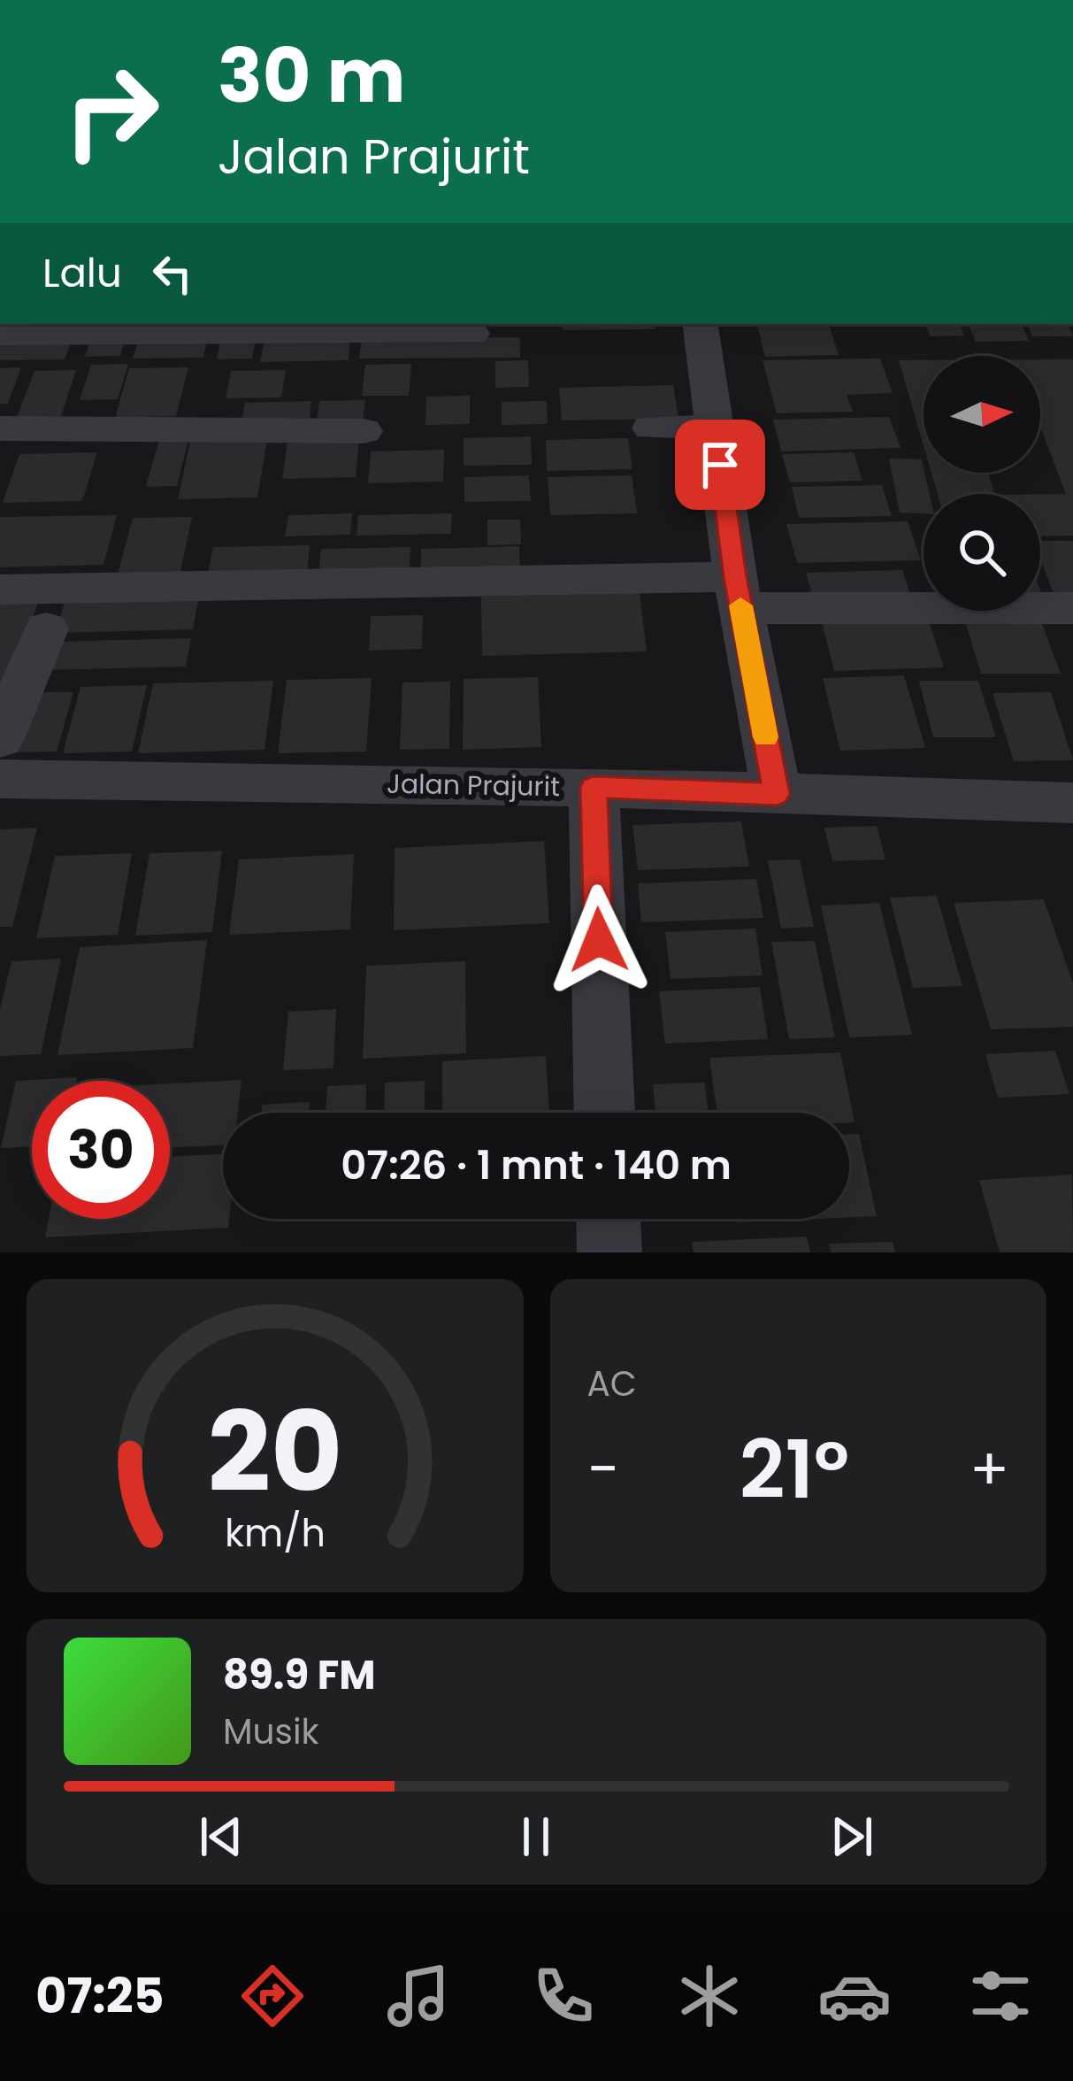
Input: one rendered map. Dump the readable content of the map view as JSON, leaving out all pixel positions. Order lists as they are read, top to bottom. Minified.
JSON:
{"streets":{"street":["Jalan Prajurit"]},"north":"right","page":{"turn":["30 m","Jalan Prajurit"],"then":"Lalu","limit":"30","trip":"07:26 · 1 mnt · 140 m","tile":"AC","heat":["−","21°","+"],"song":["89.9 FM","Musik"],"tabs":"07:25","gauge":["20","km/h"]}}
